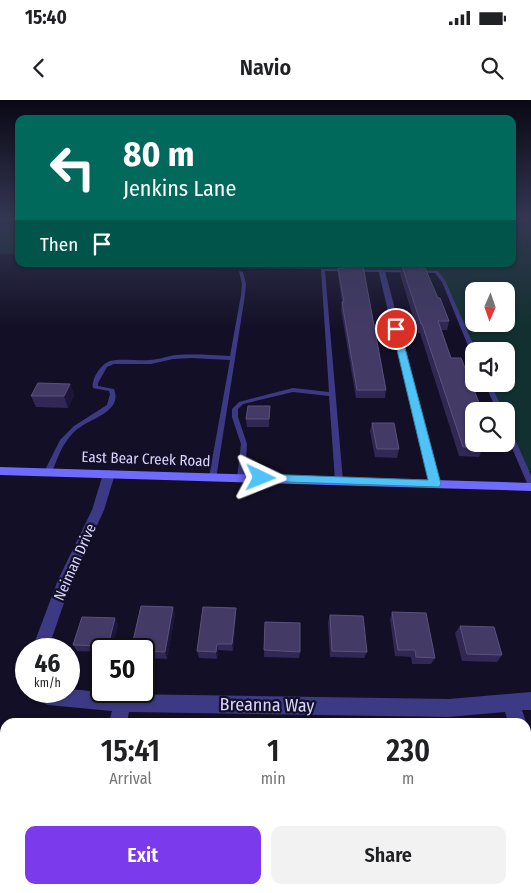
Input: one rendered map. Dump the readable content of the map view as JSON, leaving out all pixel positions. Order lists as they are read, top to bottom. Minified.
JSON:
{"streets":{"main road":["East Bear Creek Road"],"street":["Neiman Drive","Breanna Way"]},"crossings":[["East Bear Creek Road","Neiman Drive"]],"north":"bottom","page":{"status":"15:40","header":"Navio","turn":["80 m","Jenkins Lane"],"then":"Then","speed":"46 km/h","limit":"50","eta":["15:41","Arrival","1","min","230","m"],"buttons":["Exit","Share"]}}
